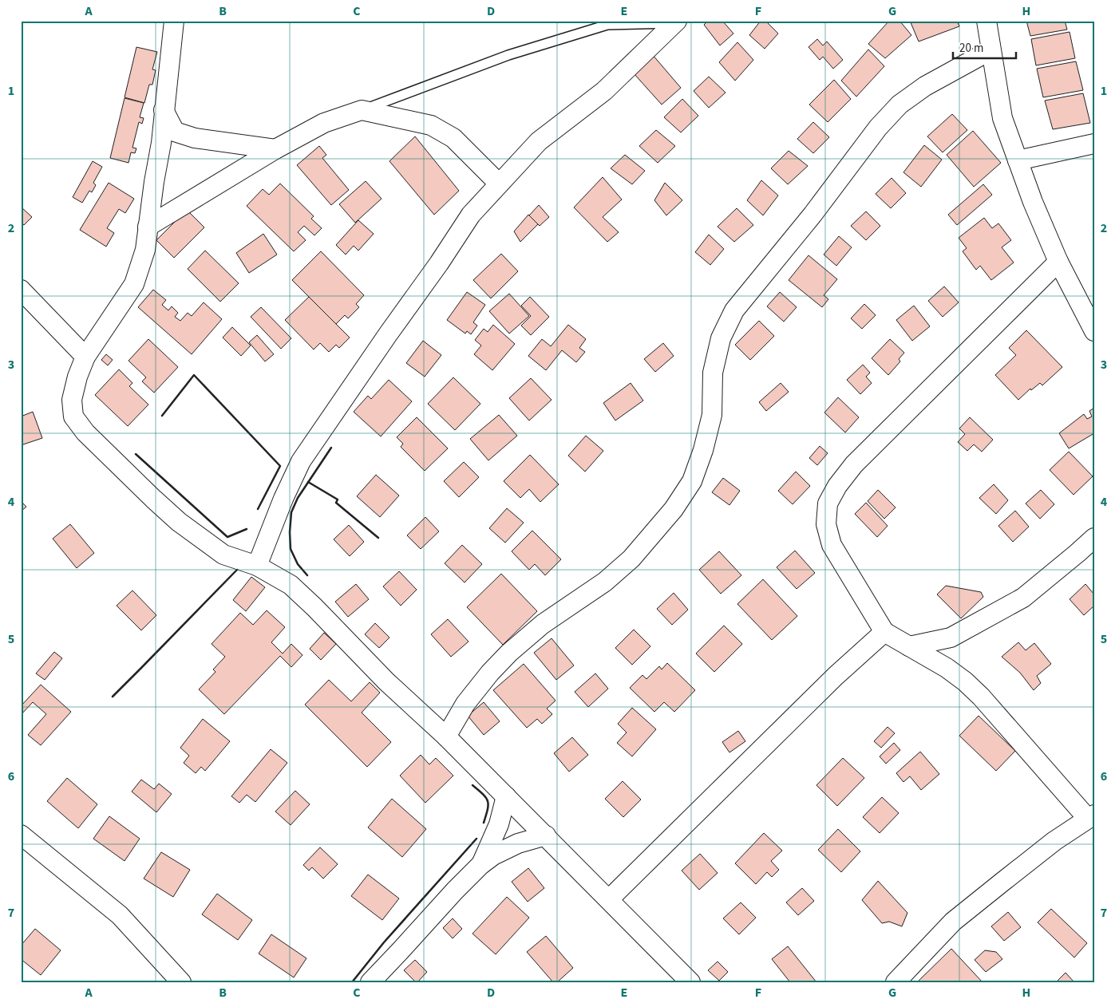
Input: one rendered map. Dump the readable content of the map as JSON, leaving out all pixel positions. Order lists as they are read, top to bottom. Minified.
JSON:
{"scale_bar":"20 m","grid":{"columns":["A","B","C","D","E","F","G","H"],"rows":["1","2","3","4","5","6","7"]}}
